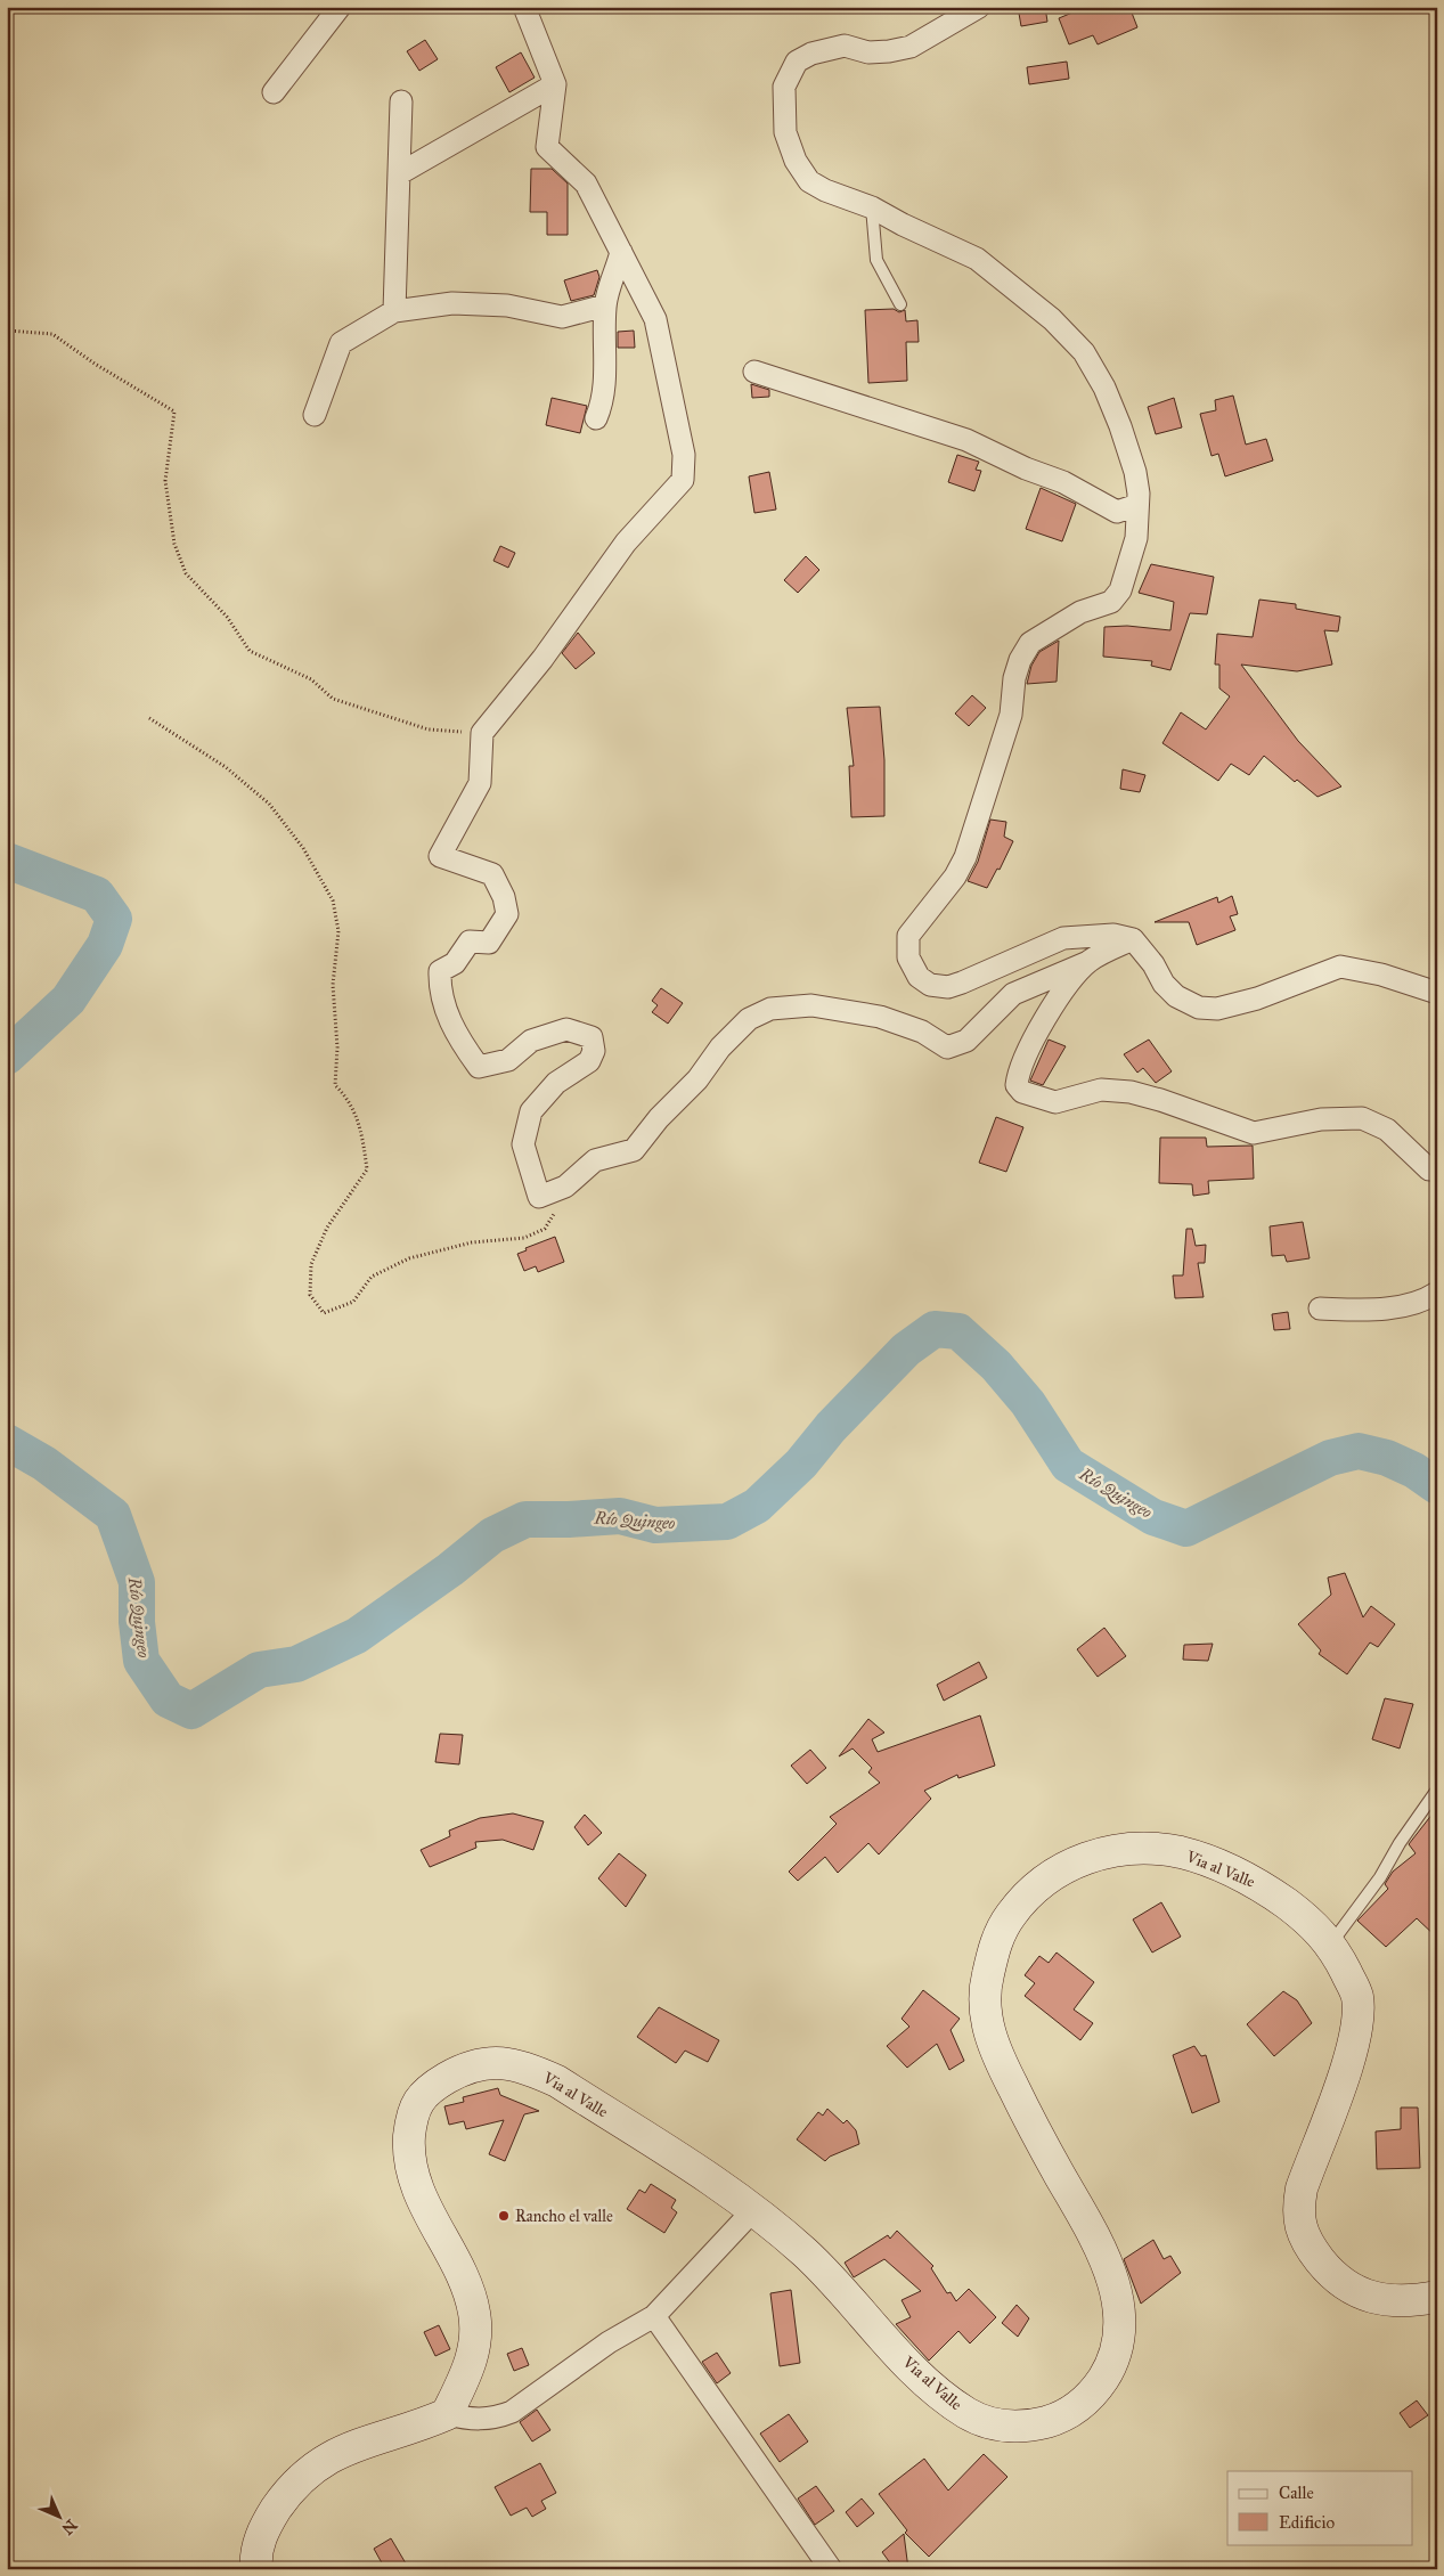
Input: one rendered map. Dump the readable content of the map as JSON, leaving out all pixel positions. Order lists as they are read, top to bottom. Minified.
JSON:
{"streets":{"main road":["Via al Valle"]},"water":["Río Quingeo"],"places":["Rancho el valle"],"legend":["Calle","Edificio"],"north":"bottom right"}
